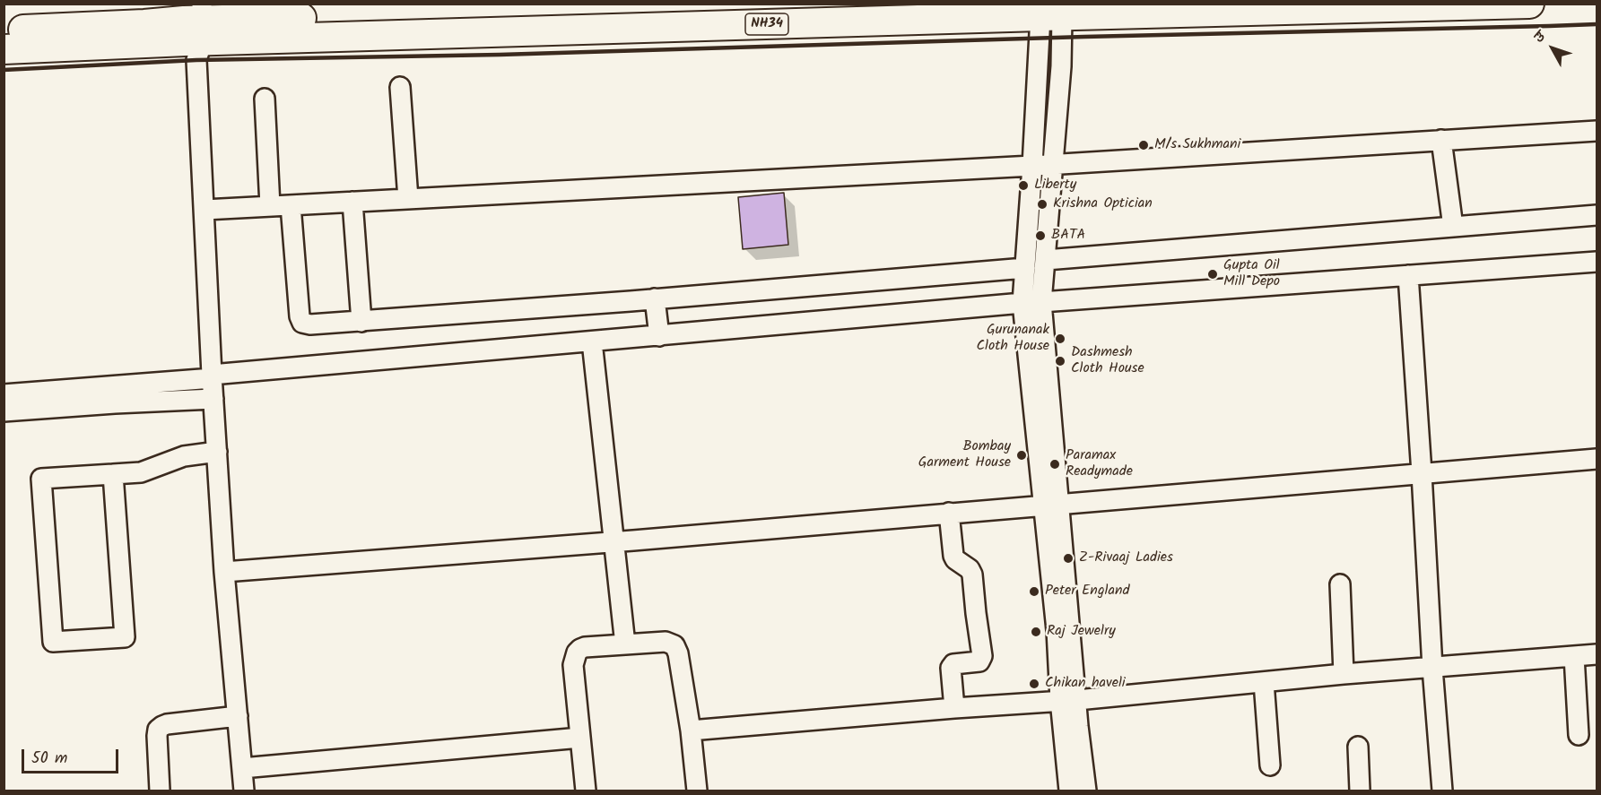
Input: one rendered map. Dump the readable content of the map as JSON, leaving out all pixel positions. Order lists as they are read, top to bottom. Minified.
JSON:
{"streets":{"highway":["NH34"]},"places":["M/s Sukhmani","Liberty","Krishna Optician","BATA","Gupta Oil Mill Depo","Gurunanak Cloth House","Dashmesh Cloth House","Bombay Garment House","Paramax Readymade","Z-Rivaaj Ladies","Peter England","Raj Jewelry","Chikan haveli"],"scale_bar":"50 m","north":"top left"}
